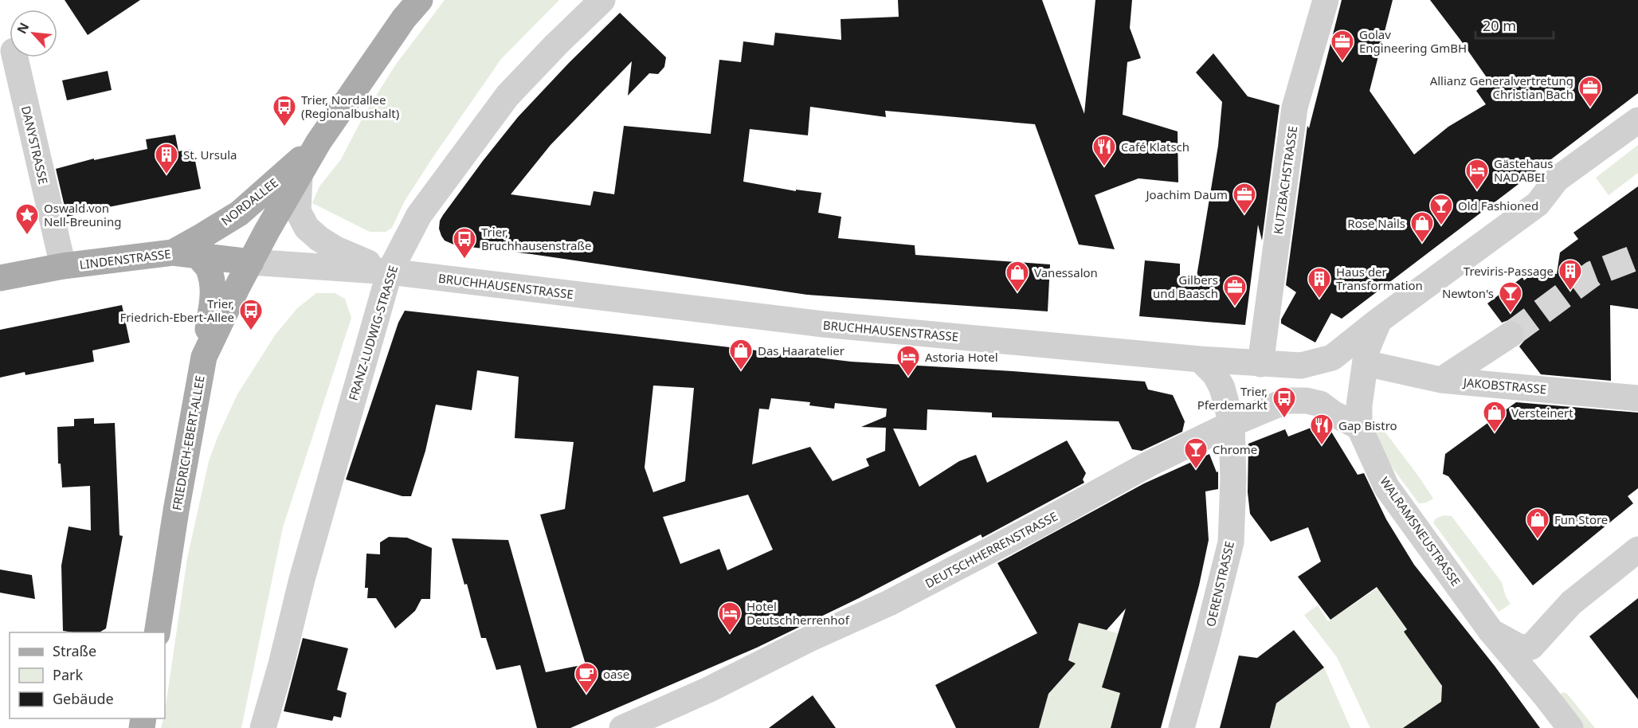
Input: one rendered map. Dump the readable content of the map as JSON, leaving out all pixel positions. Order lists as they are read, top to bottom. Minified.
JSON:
{"streets":{"main road":["NORDALLEE","LINDENSTRASSE","FRIEDRICH-EBERT-ALLEE"],"street":["DANYSTRASSE","KUTZBACHSTRASSE","BRUCHHAUSENSTRASSE","FRANZ-LUDWIG-STRASSE","JAKOBSTRASSE","WALRAMSNEUSTRASSE","DEUTSCHHERRENSTRASSE","OERENSTRASSE"]},"crossings":[["DANYSTRASSE","LINDENSTRASSE"],["KUTZBACHSTRASSE","BRUCHHAUSENSTRASSE"],["NORDALLEE","LINDENSTRASSE"],["NORDALLEE","BRUCHHAUSENSTRASSE"],["NORDALLEE","FRIEDRICH-EBERT-ALLEE"],["LINDENSTRASSE","BRUCHHAUSENSTRASSE"],["LINDENSTRASSE","FRIEDRICH-EBERT-ALLEE"],["BRUCHHAUSENSTRASSE","FRANZ-LUDWIG-STRASSE"],["BRUCHHAUSENSTRASSE","FRIEDRICH-EBERT-ALLEE"],["BRUCHHAUSENSTRASSE","OERENSTRASSE"],["WALRAMSNEUSTRASSE","DEUTSCHHERRENSTRASSE"],["DEUTSCHHERRENSTRASSE","OERENSTRASSE"]],"places":{"office":["Golav Engineering GmBH","Allianz Generalvertretung Christian Bach","Joachim Daum","Gilbers und Baasch"],"bus stop":["Trier, Nordallee (Regionalbushalt)","Trier, Bruchhausenstraße","Trier, Friedrich-Ebert-Allee","Trier, Pferdemarkt"],"restaurant":["Café Klatsch","Gap Bistro"],"building":["St. Ursula","Treviris-Passage","Haus der Transformation"],"hotel":["Gästehaus NADABEI","Astoria Hotel","Hotel Deutschherrenhof"],"bar":["Old Fashioned","Newton's","Chrome"],"place":["Oswald von Nell-Breuning"],"shop":["Rose Nails","Vanessalon","Das Haaratelier","Versteinert","Fun Store"],"cafe":["oase"]},"legend":["Straße","Park","Gebäude"],"scale_bar":"20 m","north":"top left"}
